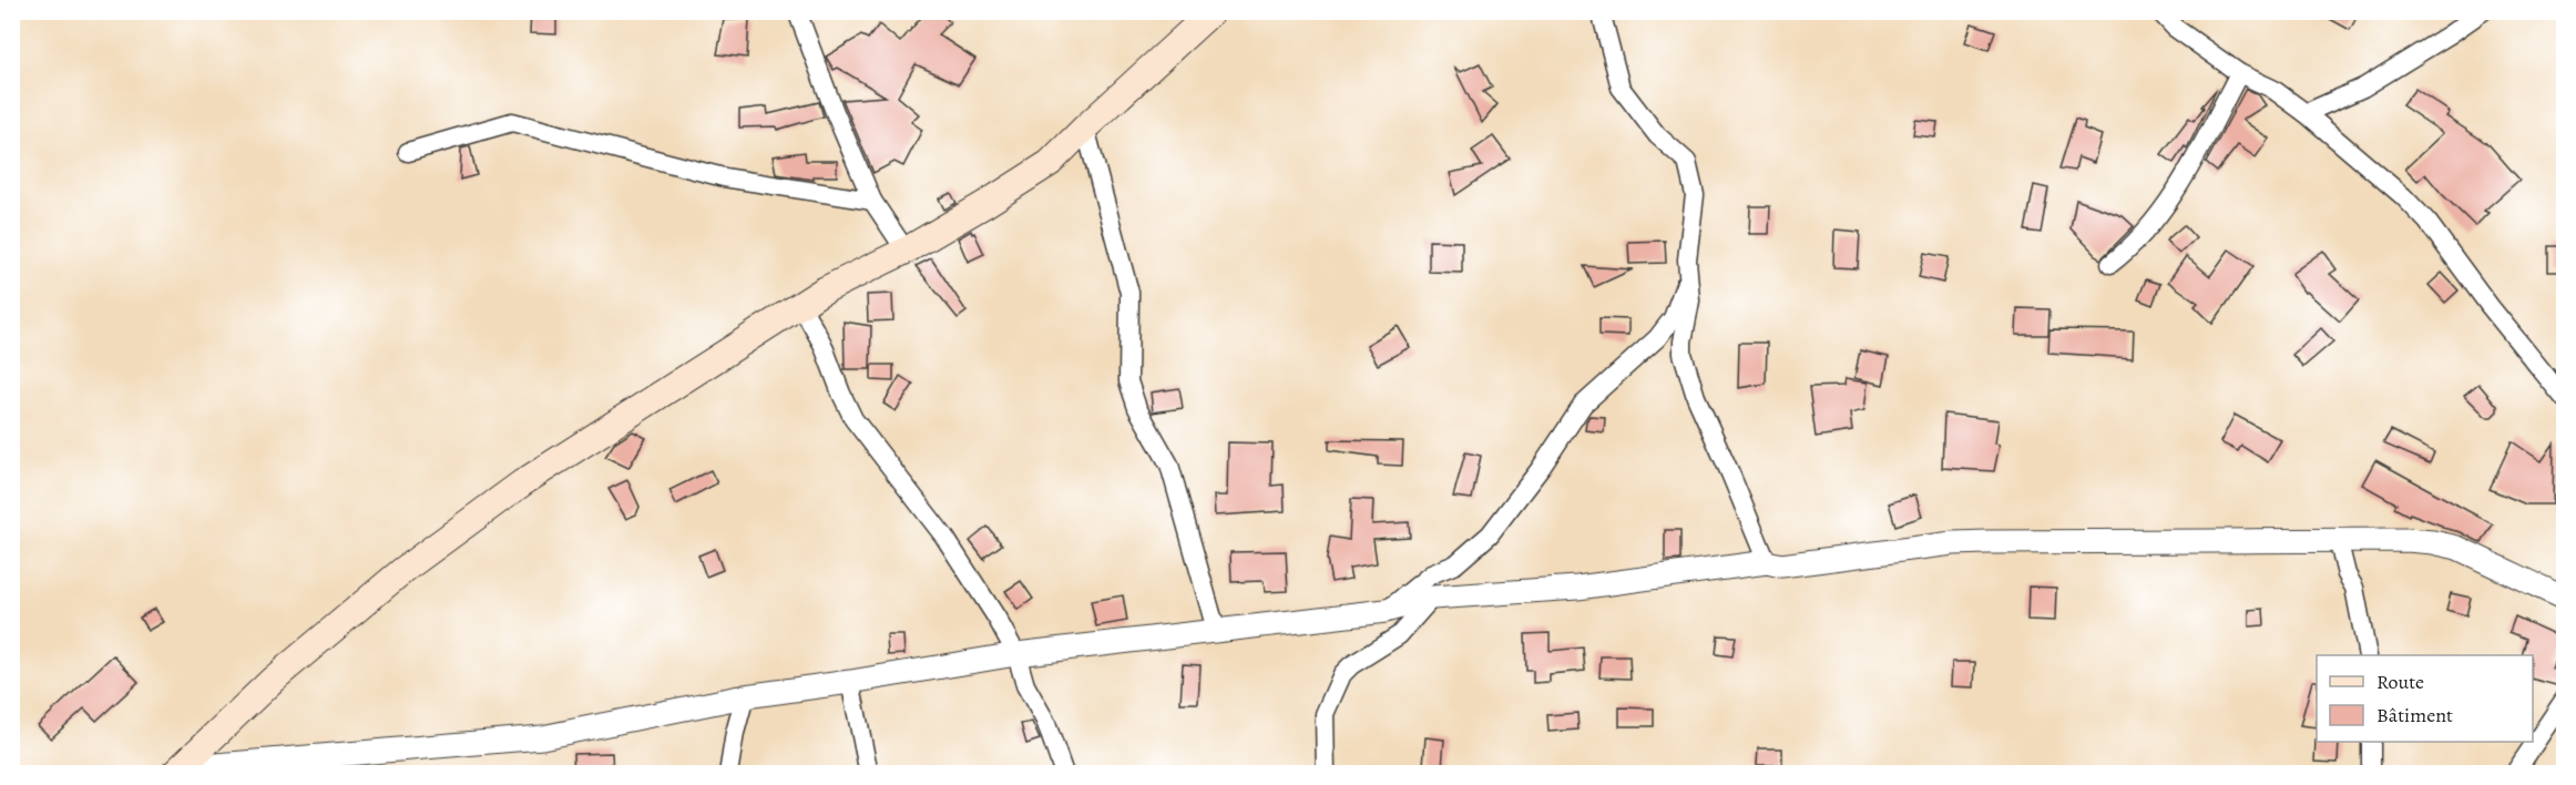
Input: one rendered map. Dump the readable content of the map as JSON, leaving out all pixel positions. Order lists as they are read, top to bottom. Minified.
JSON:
{"legend":["Route","Bâtiment"]}
